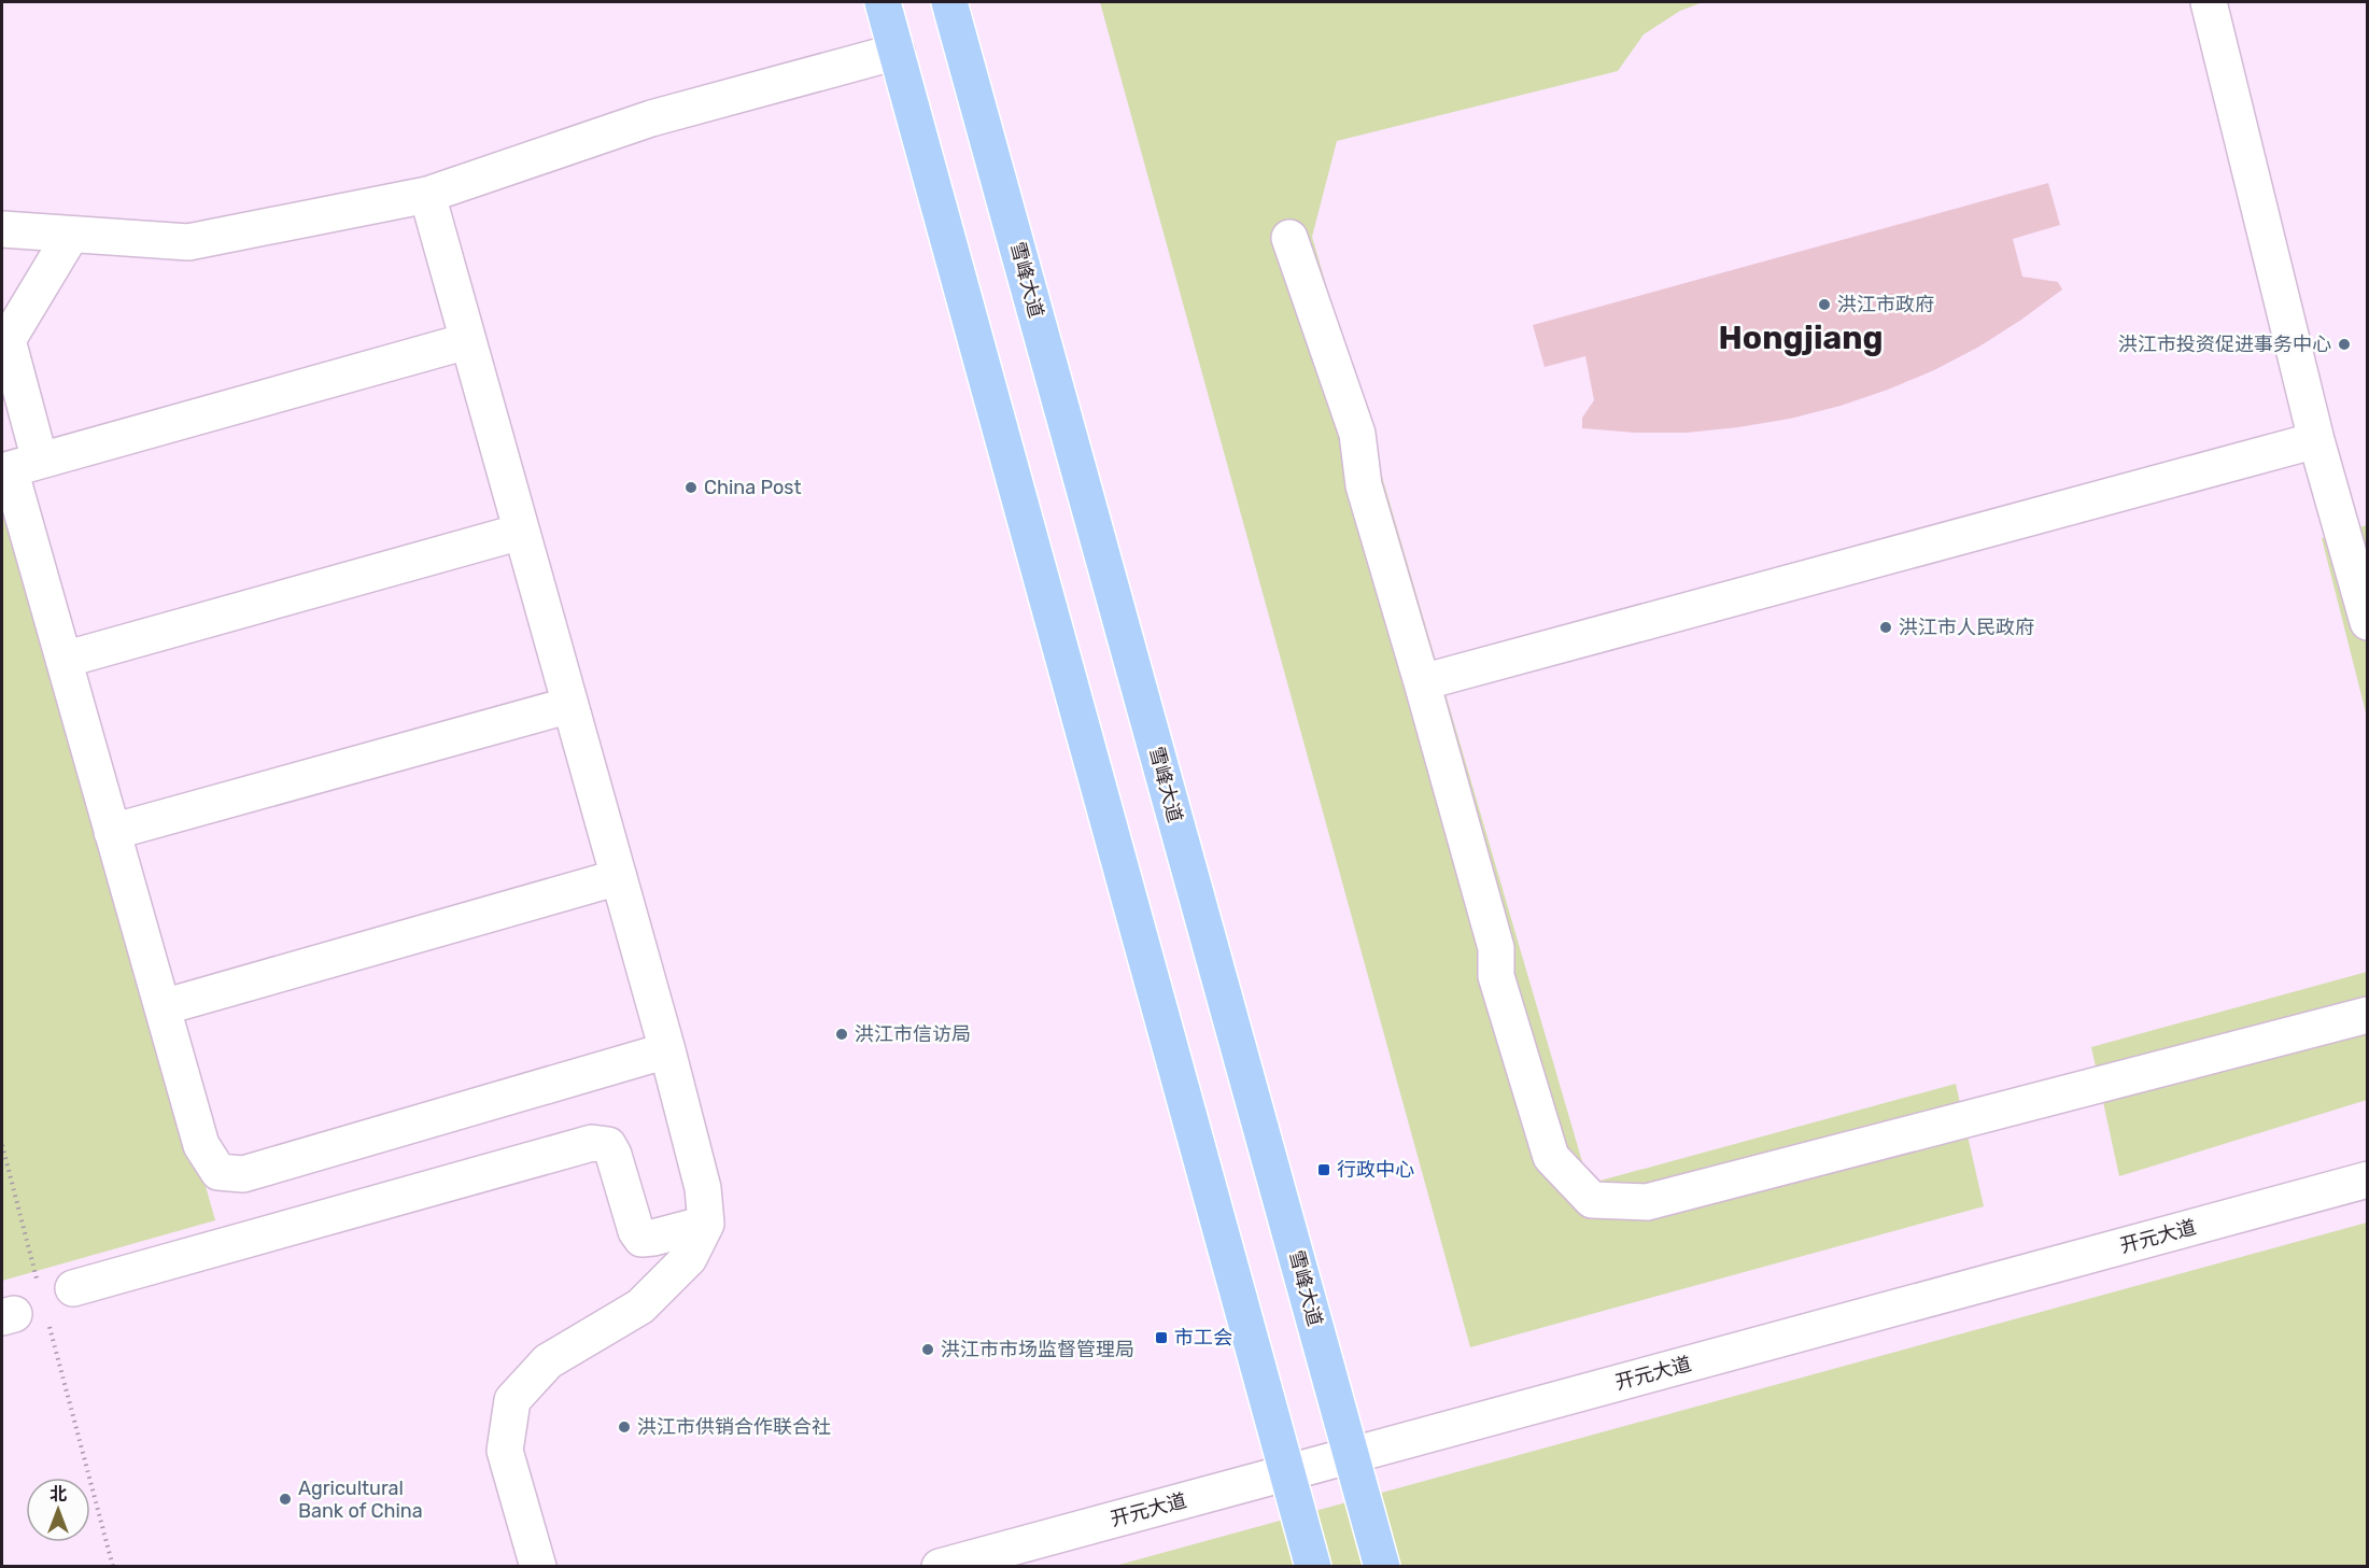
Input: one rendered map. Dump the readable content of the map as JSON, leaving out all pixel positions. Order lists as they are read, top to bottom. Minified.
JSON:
{"streets":{"main road":["雪峰大道"],"street":["开元大道"]},"crossings":[["雪峰大道","开元大道"]],"districts":["Hongjiang"],"places":{"other":["洪江市政府","洪江市投资促进事务中心","China Post","洪江市人民政府","洪江市信访局","洪江市市场监督管理局","洪江市供销合作联合社","Agricultural Bank of China"],"transit":["行政中心","市工会"]},"north":"top"}
